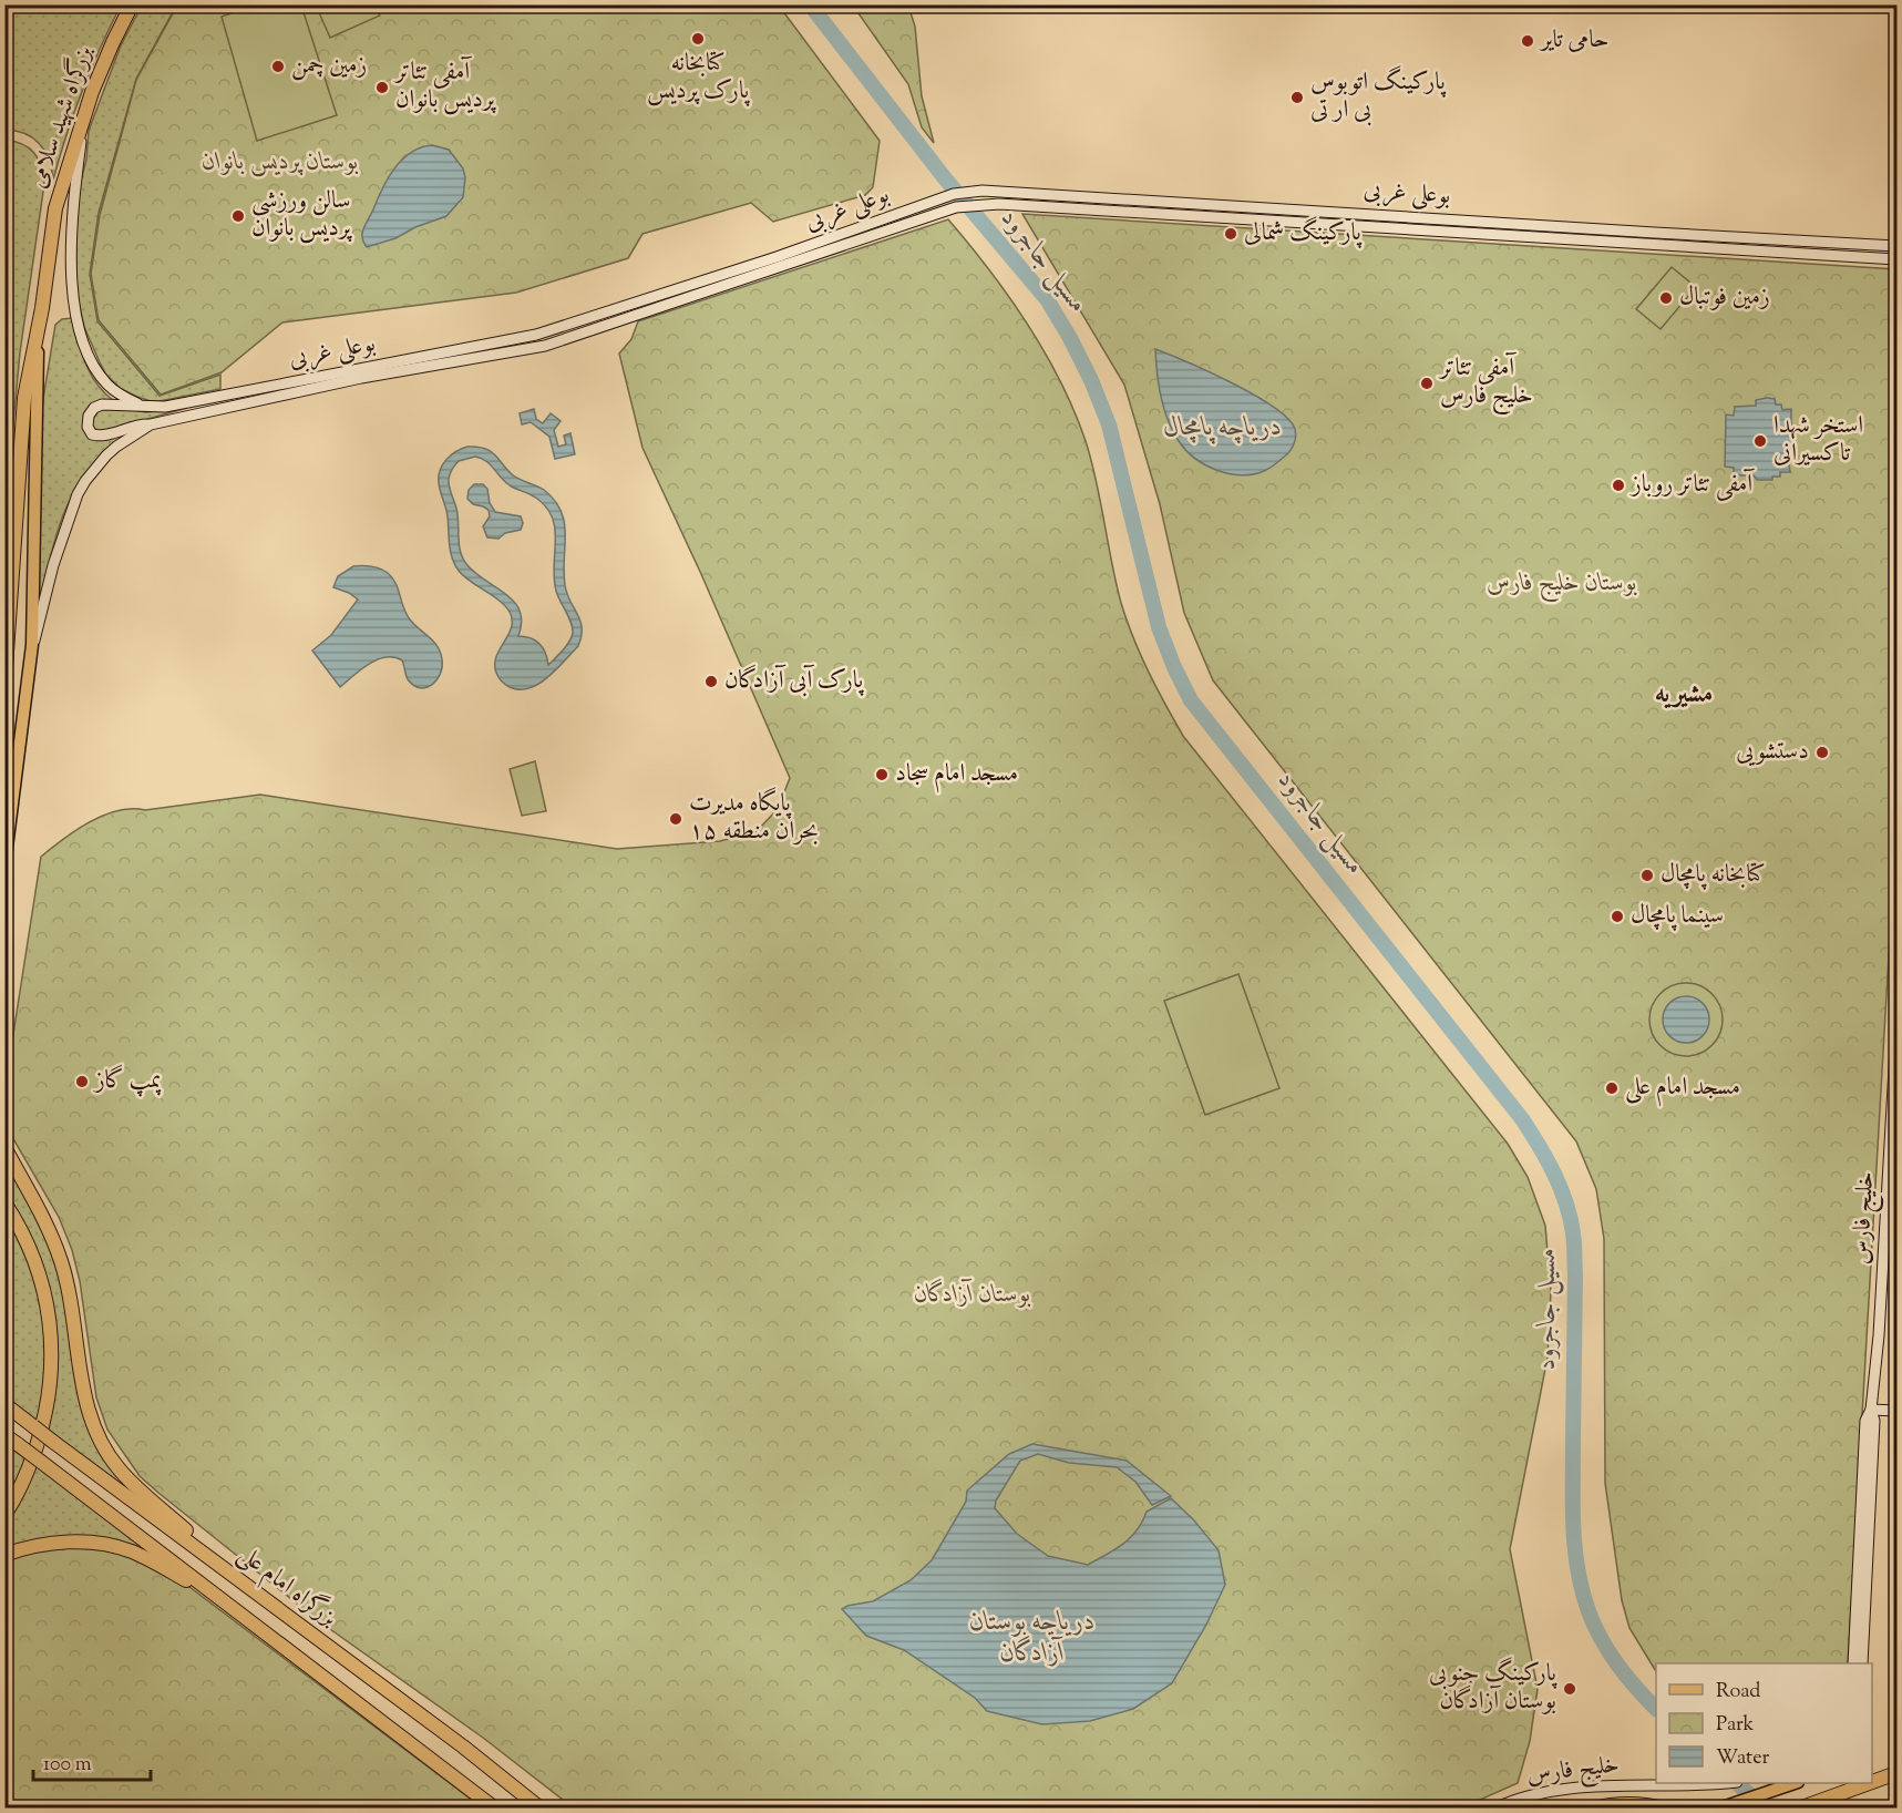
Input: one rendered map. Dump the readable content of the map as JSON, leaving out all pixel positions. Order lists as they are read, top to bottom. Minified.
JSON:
{"streets":{"highway":["بزرگراه شهید سلامی","بزرگراه امام علی"],"main road":["بوعلی غربی","خلیج فارس"]},"crossings":[["بزرگراه شهید سلامی","بوعلی غربی"]],"districts":["مشیریه"],"water":["مسیل جاجرود","دریاچه پامچال","دریاچه بوستان آزادگان"],"parks":["بوستان پردیس بانوان","بوستان خلیج فارس","بوستان آزادگان"],"places":["کتابخانه پارک پردیس","حامی تایر","زمین چمن","آمفی تئاتر پردیس بانوان","پارکینگ اتوبوس بی ار تی","سالن ورزشی پردیس بانوان","پارکینگ شمالی","زمین فوتبال","آمفی تئاتر خلیج فارس","استخر شهدا تاکسیرانی","آمفی تئاتر روباز","پارک آبی آزادگان","دستشویی","مسجد امام سجاد","پایگاه مدیرت بحران منطقه ۱۵","کتابخانه پامچال","سینما پامچال","پمپ گاز","مسجد امام علی","پارکینگ جنوبی بوستان آزادگان"],"legend":["Road","Park","Water"],"scale_bar":"100 m"}
